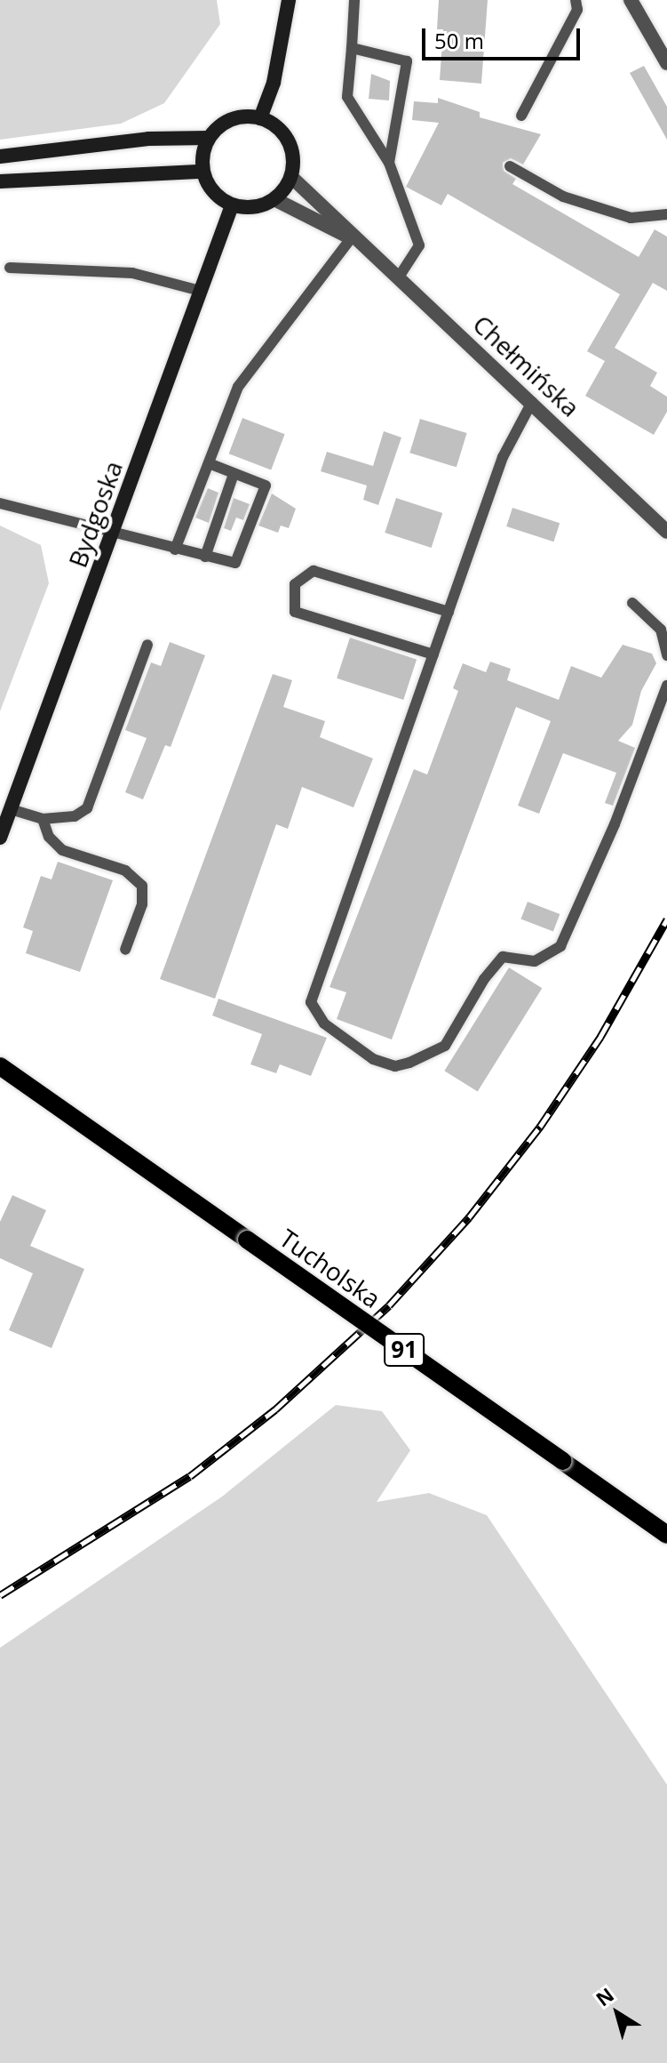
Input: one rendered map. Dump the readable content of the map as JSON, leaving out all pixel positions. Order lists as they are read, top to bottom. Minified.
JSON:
{"streets":{"main road":["Tucholska","91"],"street":["Chełmińska","Bydgoska"]},"crossings":[["Chełmińska","Bydgoska"]],"scale_bar":"50 m","north":"top left"}
